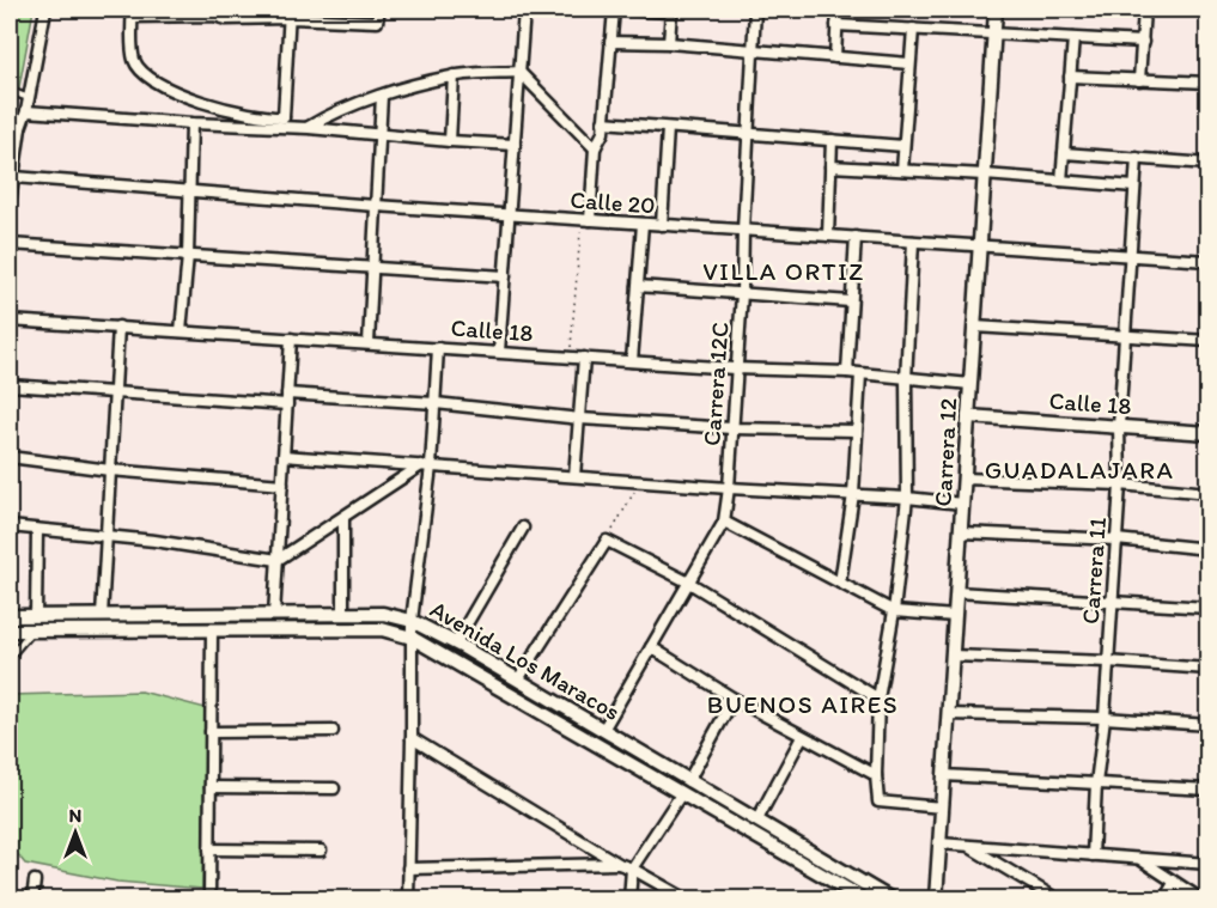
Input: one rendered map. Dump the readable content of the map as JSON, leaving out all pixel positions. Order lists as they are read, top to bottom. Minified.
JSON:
{"streets":{"street":["Calle 20","Calle 18","Carrera 12C","Carrera 12","Carrera 11","Avenida Los Maracos"]},"crossings":[["Calle 20","Carrera 12C"],["Calle 20","Carrera 12"],["Calle 20","Carrera 11"],["Calle 18","Carrera 12C"],["Calle 18","Carrera 12"],["Calle 18","Carrera 11"],["Carrera 12C","Avenida Los Maracos"]],"districts":["VILLA ORTIZ","GUADALAJARA","BUENOS AIRES"],"north":"top"}
